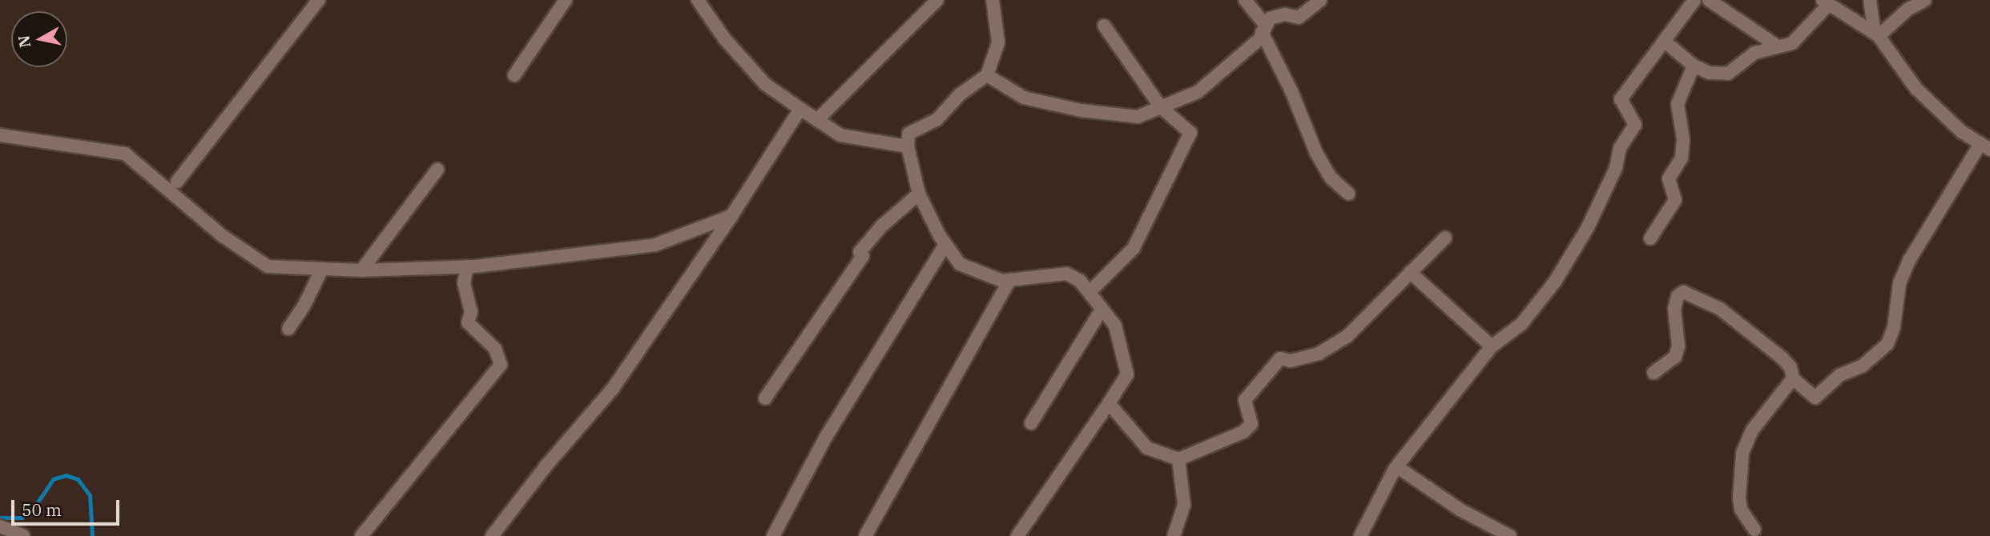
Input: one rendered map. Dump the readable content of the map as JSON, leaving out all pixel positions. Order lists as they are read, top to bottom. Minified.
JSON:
{"scale_bar":"50 m","north":"left"}
